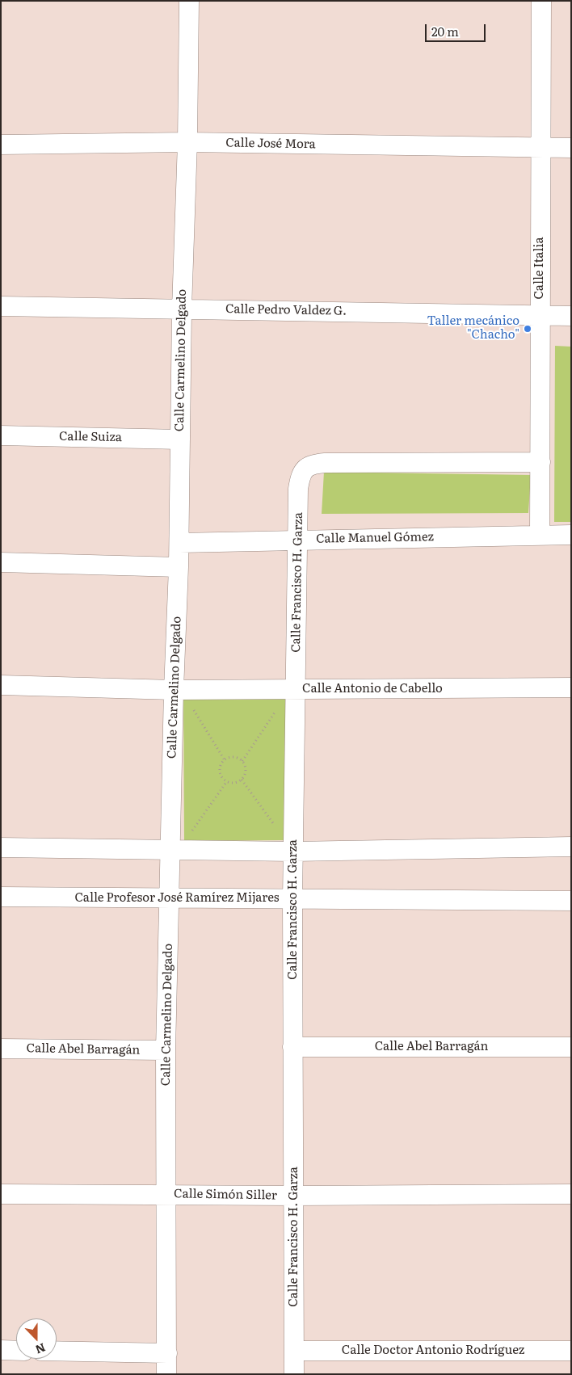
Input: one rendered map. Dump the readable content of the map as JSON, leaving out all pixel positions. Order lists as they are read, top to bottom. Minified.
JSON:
{"streets":{"street":["Calle José Mora","Calle Italia","Calle Pedro Valdez G.","Calle Carmelino Delgado","Calle Suiza","Calle Manuel Gómez","Calle Francisco H. Garza","Calle Antonio de Cabello","Calle Profesor José Ramírez Mijares","Calle Abel Barragán","Calle Simón Siller","Calle Doctor Antonio Rodríguez"]},"crossings":[["Calle José Mora","Calle Italia"],["Calle José Mora","Calle Carmelino Delgado"],["Calle Italia","Calle Pedro Valdez G."],["Calle Italia","Calle Manuel Gómez"],["Calle Italia","Calle Francisco H. Garza"],["Calle Pedro Valdez G.","Calle Carmelino Delgado"],["Calle Carmelino Delgado","Calle Suiza"],["Calle Carmelino Delgado","Calle Manuel Gómez"],["Calle Carmelino Delgado","Calle Antonio de Cabello"],["Calle Carmelino Delgado","Calle Profesor José Ramírez Mijares"],["Calle Carmelino Delgado","Calle Abel Barragán"],["Calle Carmelino Delgado","Calle Simón Siller"],["Calle Manuel Gómez","Calle Francisco H. Garza"],["Calle Francisco H. Garza","Calle Antonio de Cabello"],["Calle Francisco H. Garza","Calle Profesor José Ramírez Mijares"],["Calle Francisco H. Garza","Calle Abel Barragán"],["Calle Francisco H. Garza","Calle Simón Siller"],["Calle Francisco H. Garza","Calle Doctor Antonio Rodríguez"]],"places":["Taller mecánico \"Chacho\""],"scale_bar":"20 m","north":"bottom"}
